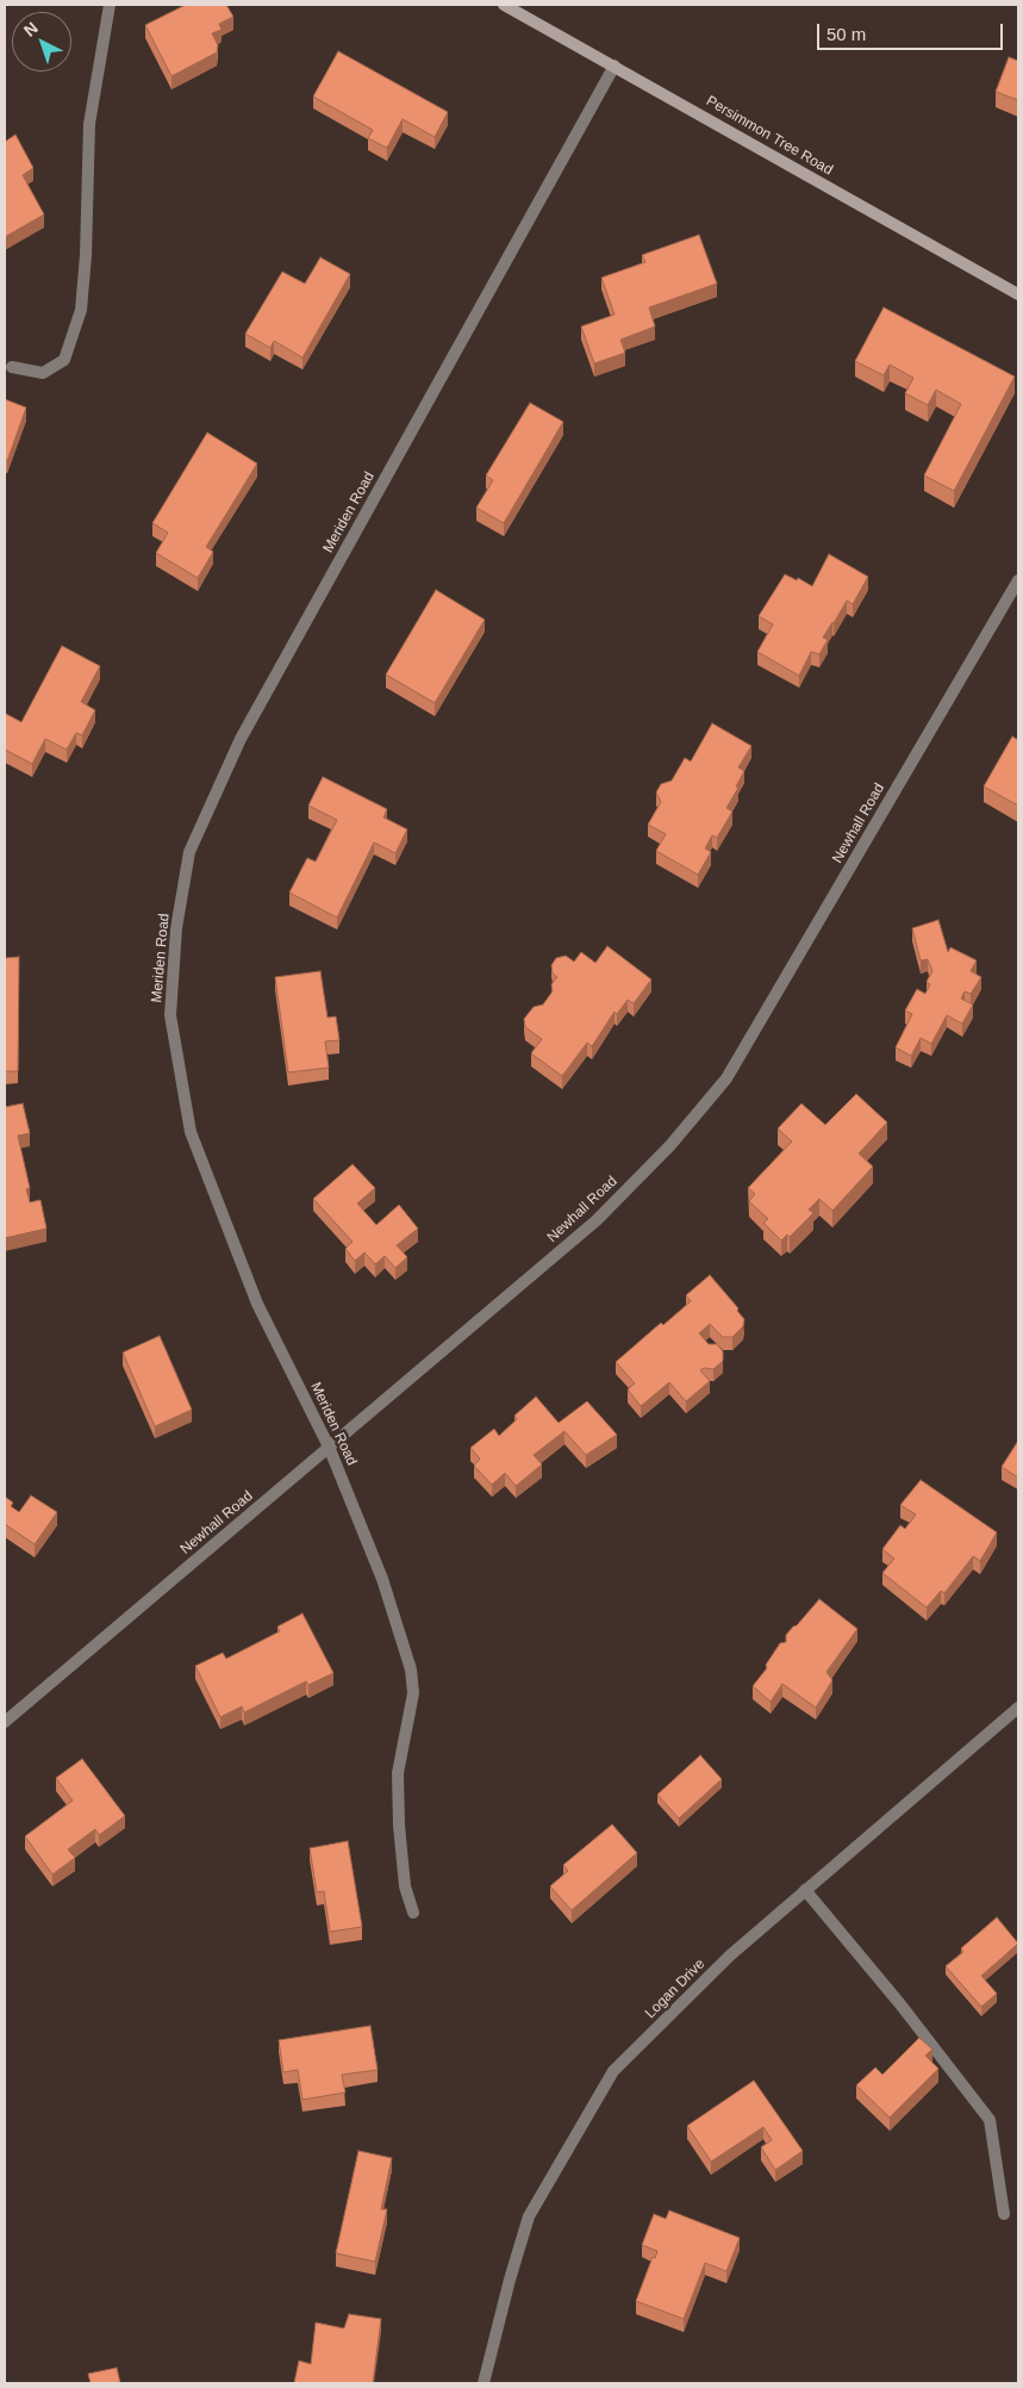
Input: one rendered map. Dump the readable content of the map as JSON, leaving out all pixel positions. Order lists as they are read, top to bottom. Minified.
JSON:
{"streets":{"main road":["Persimmon Tree Road"],"street":["Meriden Road","Newhall Road","Logan Drive"]},"crossings":[["Persimmon Tree Road","Meriden Road"],["Meriden Road","Newhall Road"]],"scale_bar":"50 m","north":"top left"}
